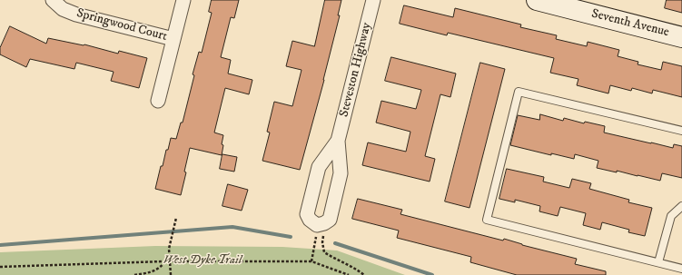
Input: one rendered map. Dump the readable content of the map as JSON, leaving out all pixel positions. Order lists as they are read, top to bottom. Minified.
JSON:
{"streets":{"street":["Seventh Avenue","Springwood Court","Steveston Highway"]},"parks":["West Dyke Trail"]}
